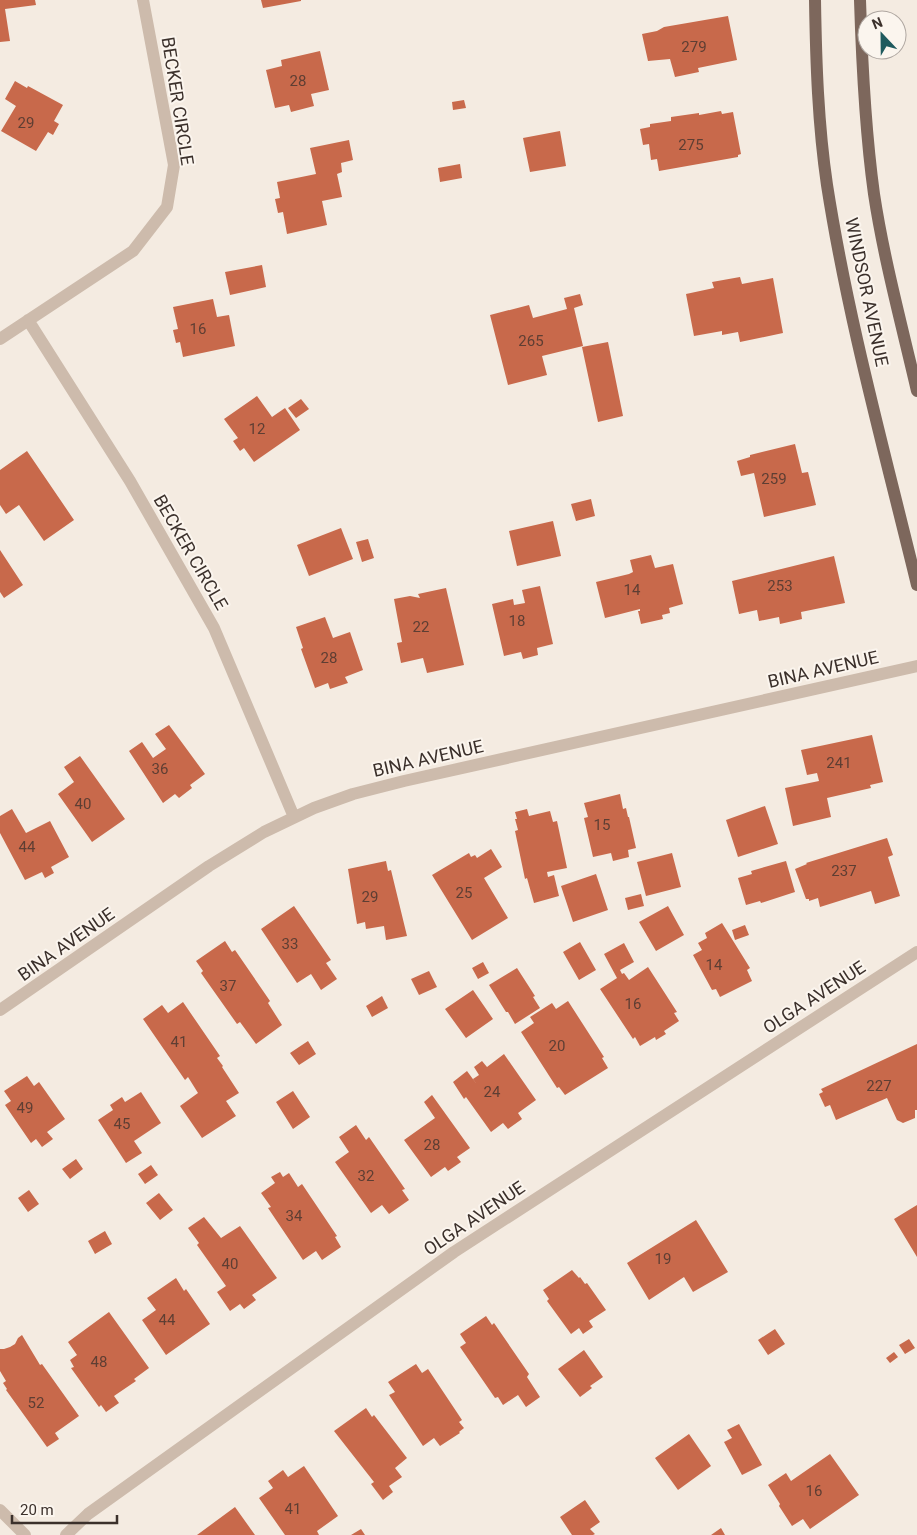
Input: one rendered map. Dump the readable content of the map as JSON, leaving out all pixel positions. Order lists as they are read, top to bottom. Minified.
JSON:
{"streets":{"main road":["WINDSOR AVENUE"],"street":["BECKER CIRCLE","BINA AVENUE","OLGA AVENUE"]},"crossings":[["BECKER CIRCLE","BINA AVENUE"]],"house_numbers":["279","28","29","275","16","265","12","259","253","14","18","22","28","241","36","40","15","44","237","25","29","33","14","37","16","41","20","227","24","49","45","28","32","34","19","40","44","48","52","16","41"],"scale_bar":"20 m","north":"top"}
